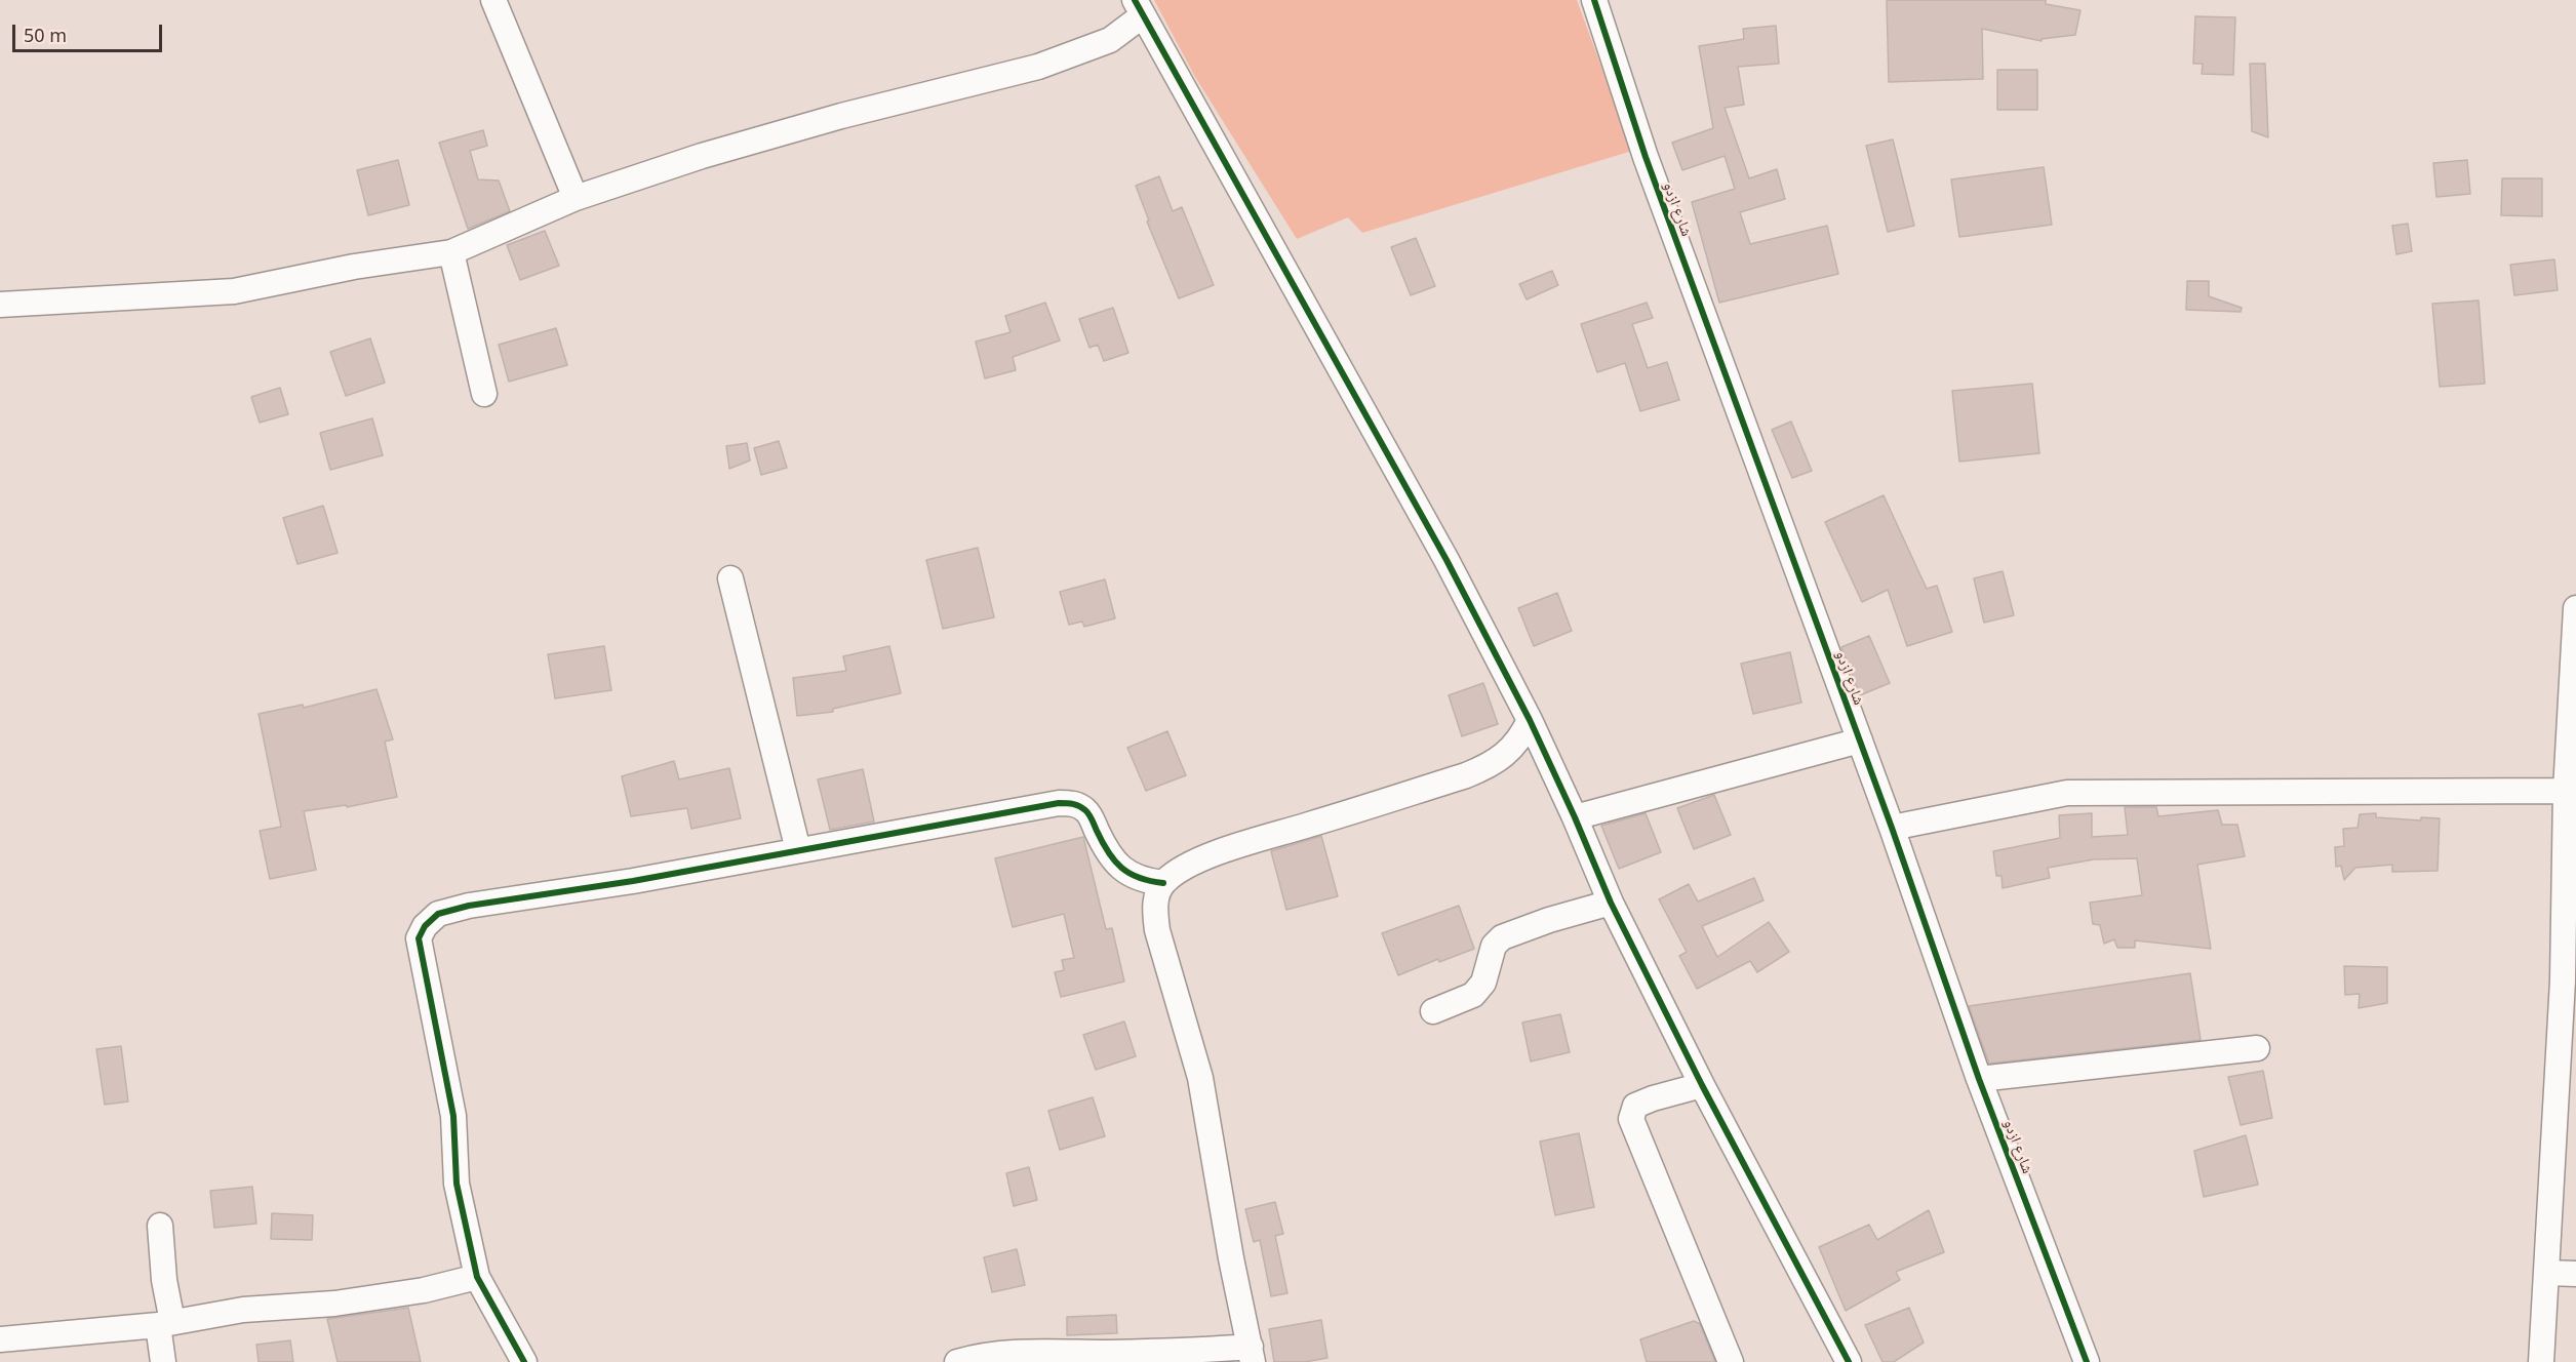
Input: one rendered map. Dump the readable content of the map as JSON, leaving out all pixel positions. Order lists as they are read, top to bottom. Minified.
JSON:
{"streets":{"street":["شارع ازدو"]},"scale_bar":"50 m"}
